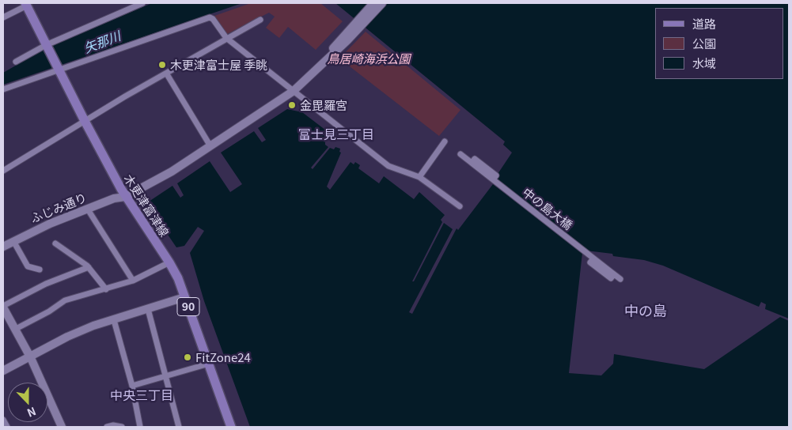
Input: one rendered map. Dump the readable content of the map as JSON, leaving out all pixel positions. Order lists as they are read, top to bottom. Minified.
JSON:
{"streets":{"main road":["木更津富津線","90"],"street":["ふじみ通り","中の島大橋"]},"crossings":[["木更津富津線","ふじみ通り"]],"districts":["富士見三丁目","中の島","中央三丁目"],"water":["矢那川"],"parks":["鳥居崎海浜公園"],"places":["木更津富士屋 季眺","金毘羅宮","FitZone24"],"legend":["道路","公園","水域"],"north":"bottom"}
